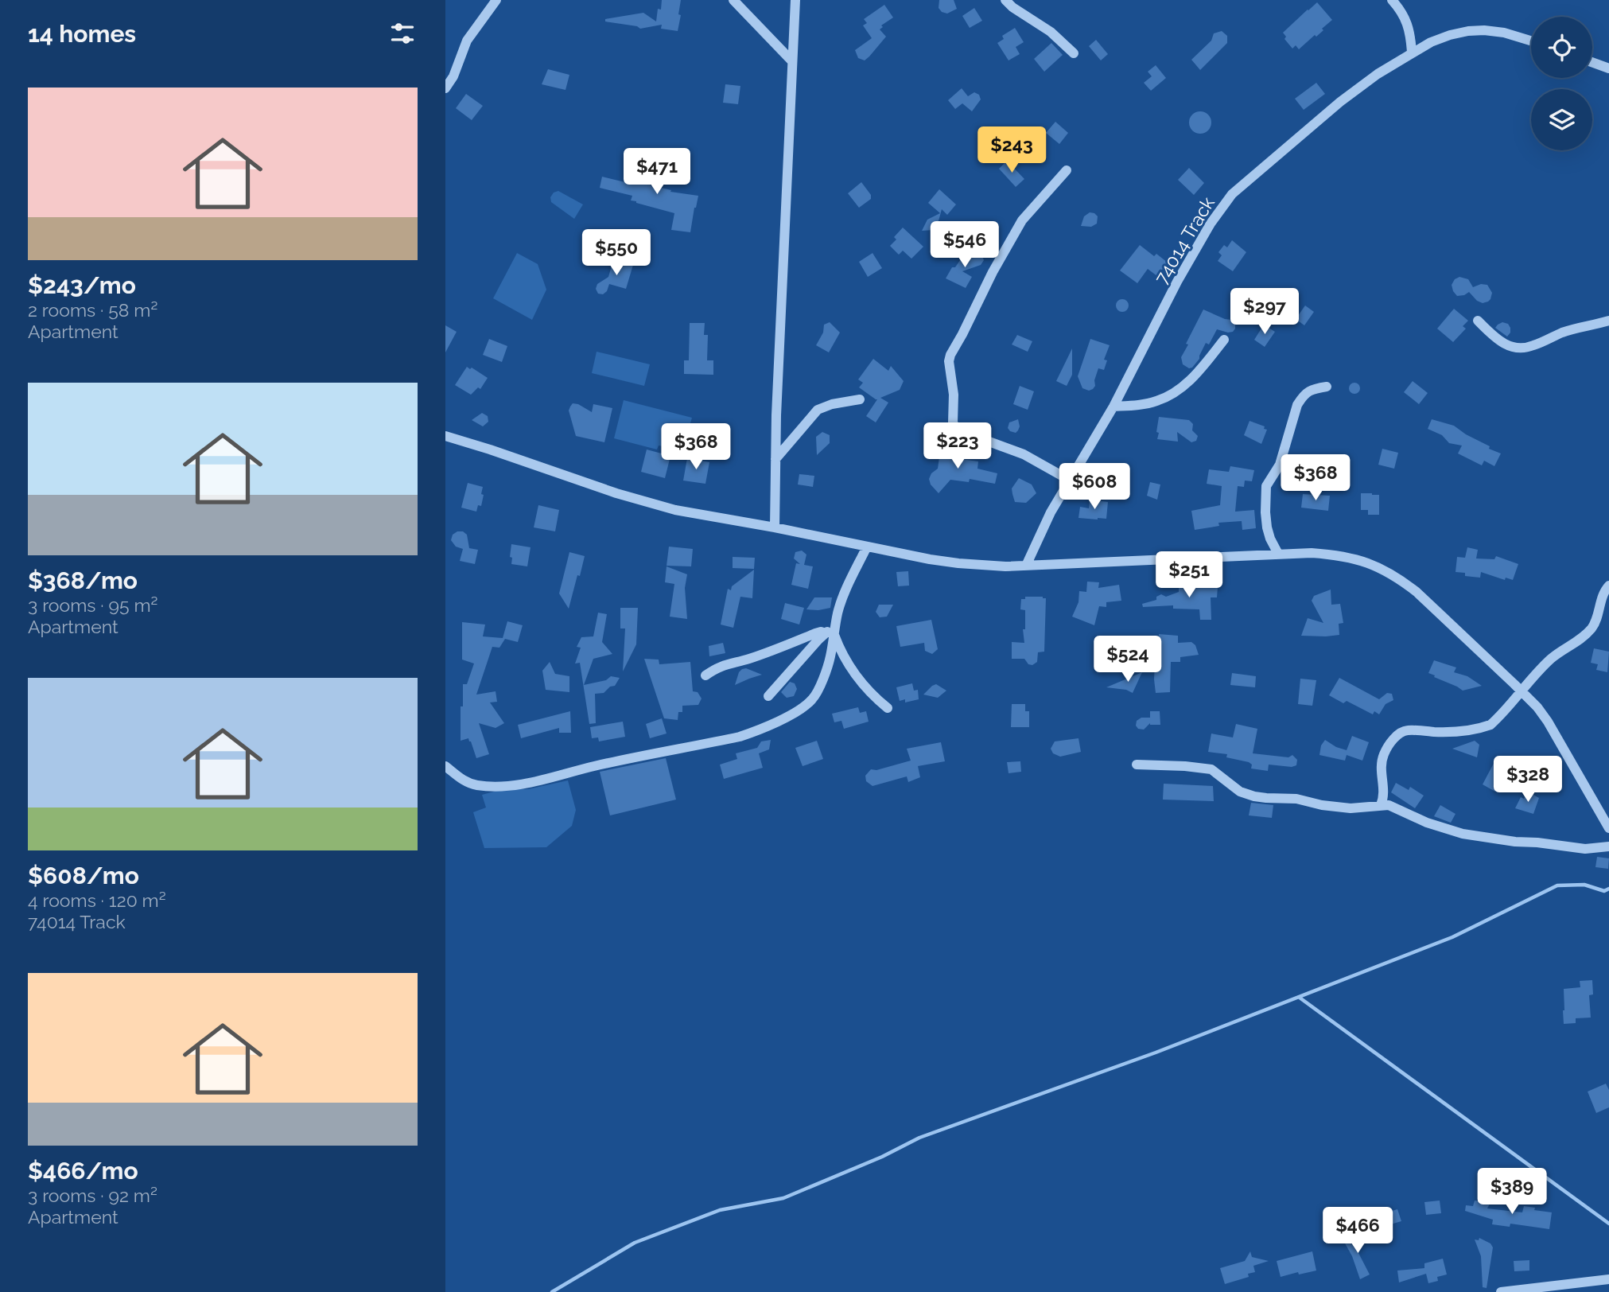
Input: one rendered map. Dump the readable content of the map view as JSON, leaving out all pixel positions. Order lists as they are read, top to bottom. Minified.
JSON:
{"streets":{"street":["74014 Track"]},"page":{"heading":"14 homes","list":[{"name":"$243/mo","note":"2 rooms · 58 m² · Apartment"},{"name":"$368/mo","note":"3 rooms · 95 m² · Apartment"},{"name":"$608/mo","note":"4 rooms · 120 m² · 74014 Track"},{"name":"$466/mo","note":"3 rooms · 92 m² · Apartment"}],"price":["$243","$471","$546","$550","$297","$223","$368","$368","$608","$251","$524","$328","$389","$466"]}}
